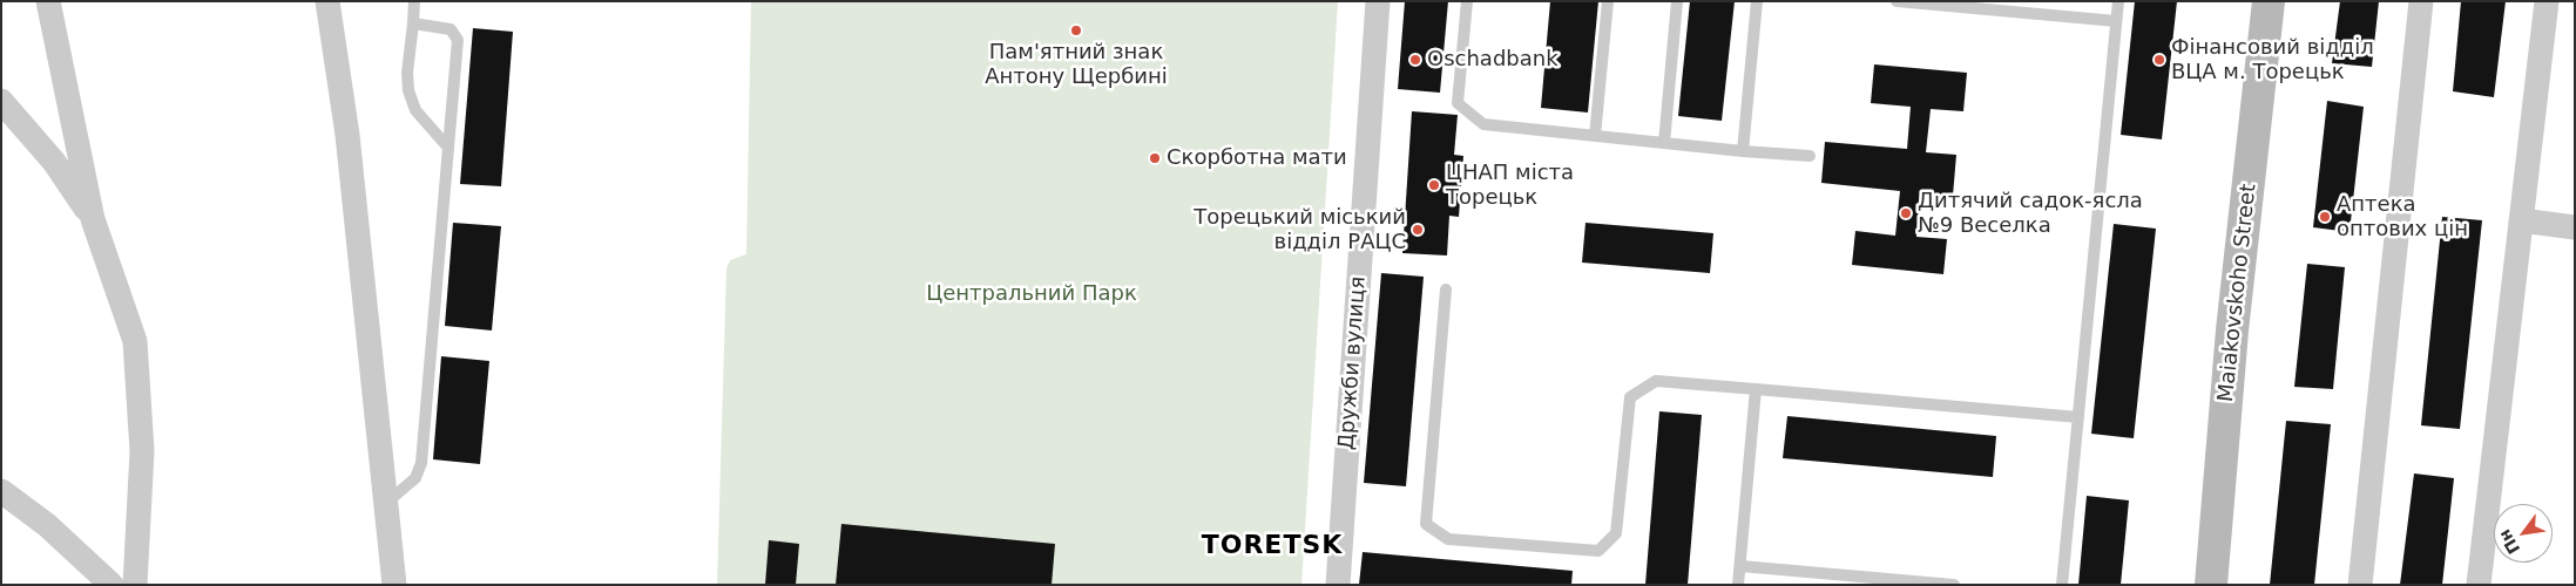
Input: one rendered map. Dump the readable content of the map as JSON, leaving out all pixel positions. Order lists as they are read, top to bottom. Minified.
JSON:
{"streets":{"main road":["Maiakovskoho Street"],"street":["Дружби вулиця"]},"districts":["TORETSK"],"parks":["Центральний Парк"],"places":["Пам'ятний знак Антону Щербині","Oschadbank","Фінансовий відділ ВЦА м. Торецьк","Скорботна мати","ЦНАП міста Торецьк","Дитячий садок-ясла №9 Веселка","Аптека оптових цін","Торецький міський відділ РАЦС"],"north":"bottom left"}
